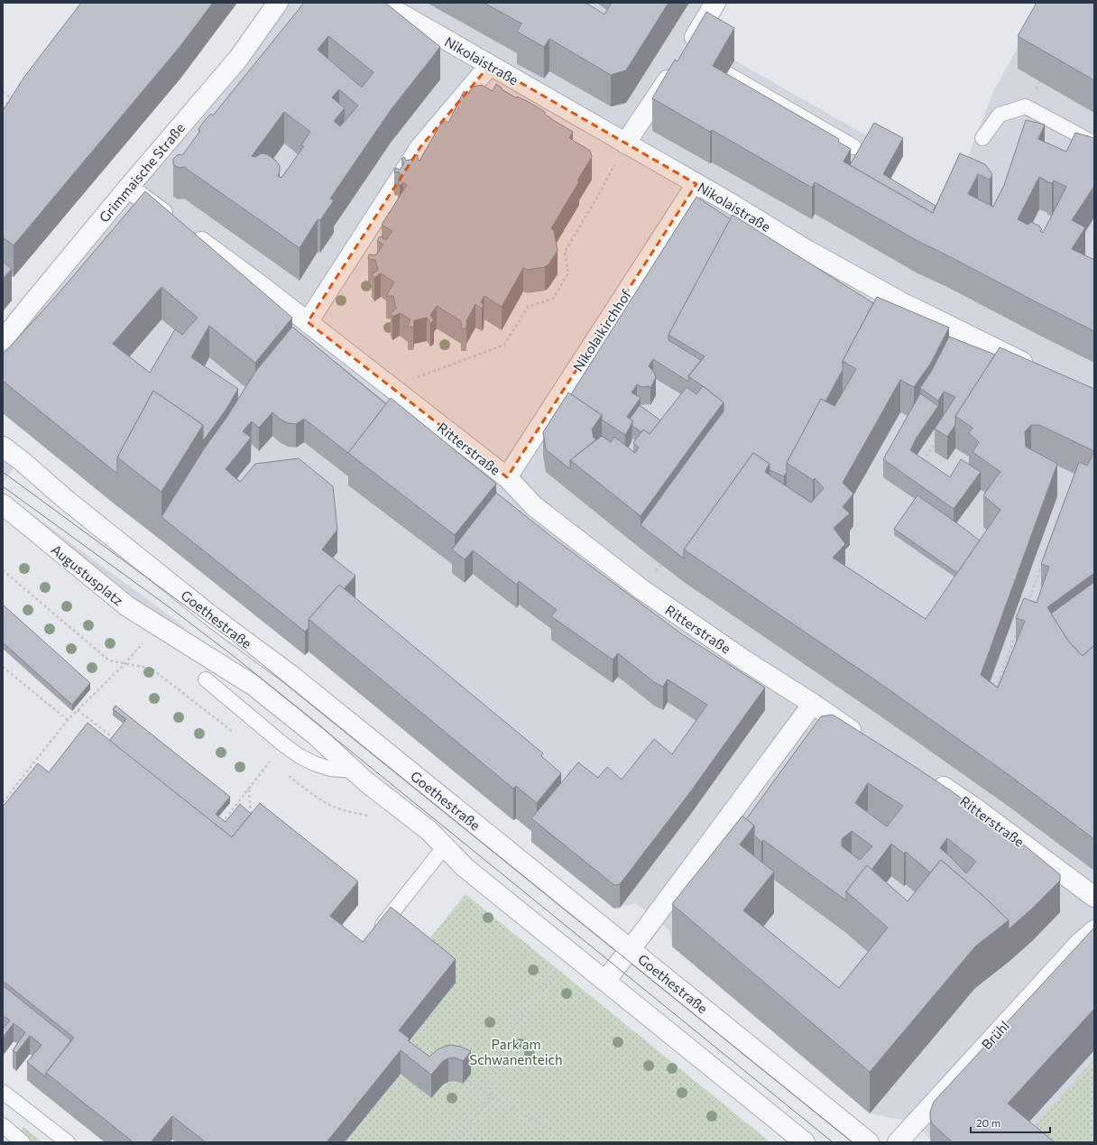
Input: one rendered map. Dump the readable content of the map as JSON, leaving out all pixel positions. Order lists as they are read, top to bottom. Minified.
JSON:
{"streets":{"street":["Nikolaistraße","Grimmaische Straße","Nikolaikirchhof","Ritterstraße","Augustusplatz","Goethestraße","Brühl"]},"crossings":[["Nikolaistraße","Nikolaikirchhof"],["Grimmaische Straße","Ritterstraße"],["Nikolaikirchhof","Ritterstraße"]],"parks":["Park am Schwanenteich"],"scale_bar":"20 m"}
